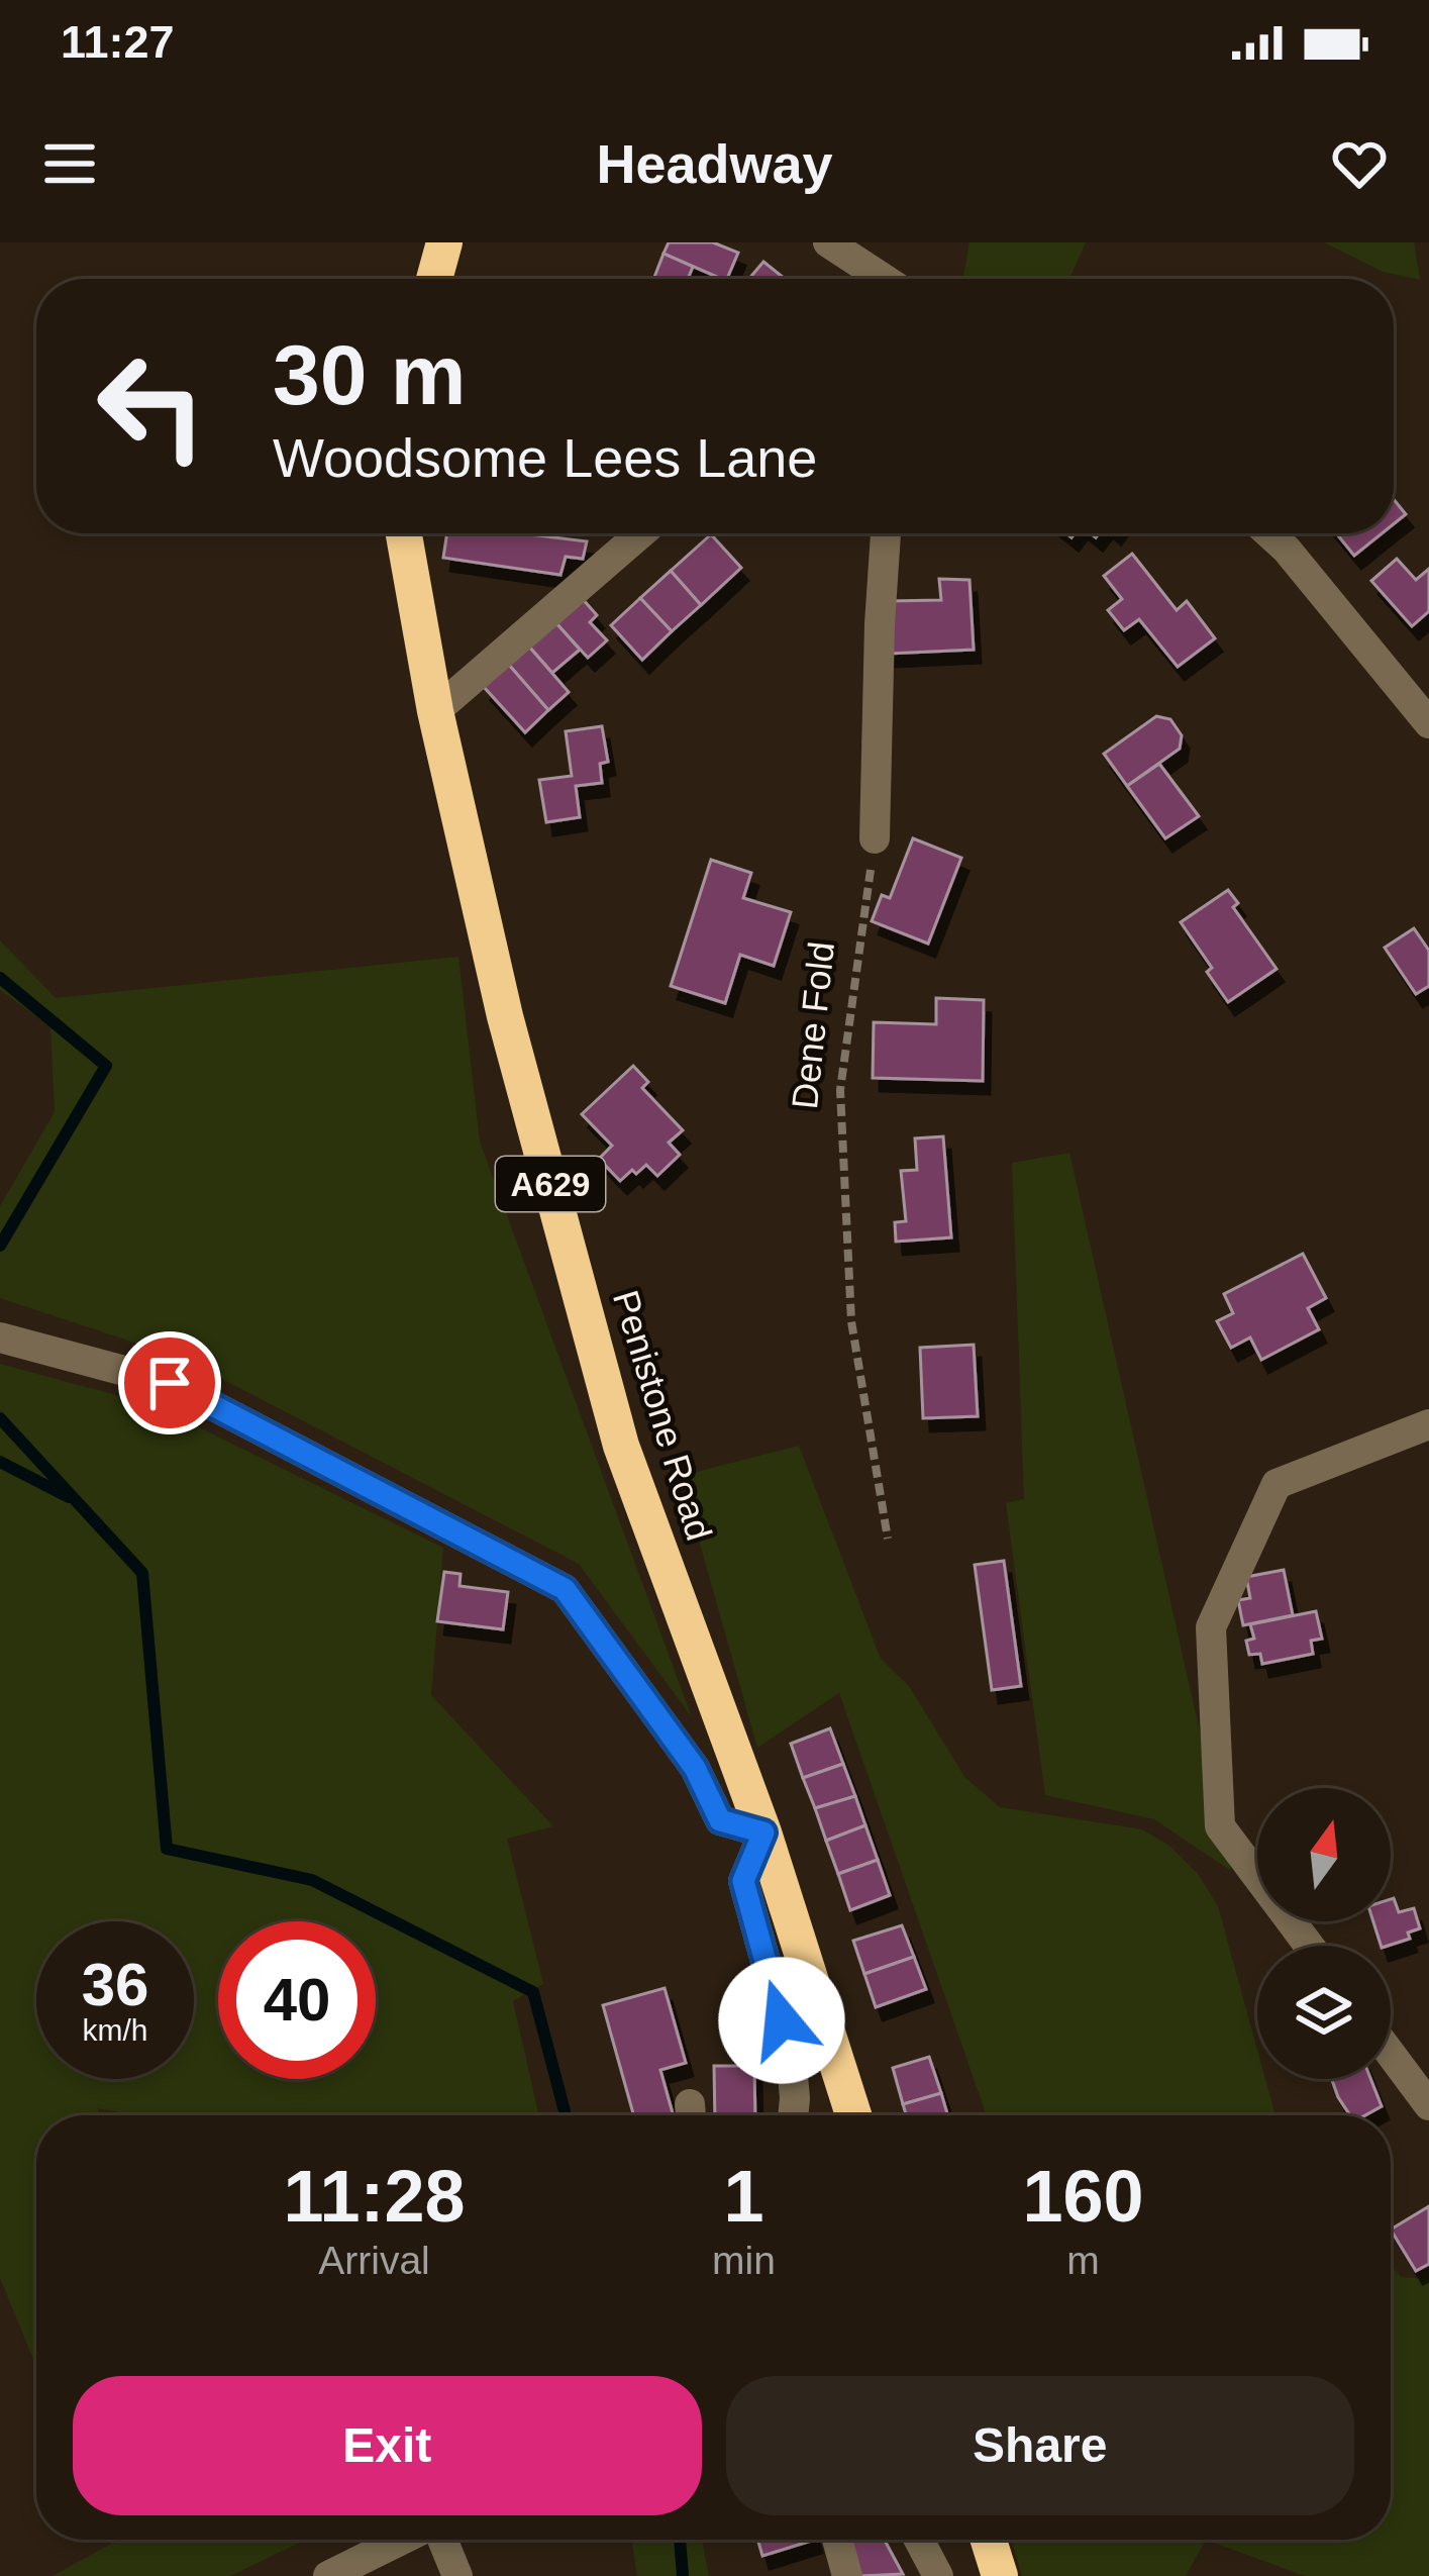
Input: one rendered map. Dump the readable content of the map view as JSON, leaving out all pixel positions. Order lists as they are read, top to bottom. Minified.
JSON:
{"streets":{"highway":["A629","Penistone Road"],"path":["Dene Fold"]},"north":"top","page":{"status":"11:27","header":"Headway","turn":["30 m","Woodsome Lees Lane"],"speed":"36 km/h","limit":"40","eta":["11:28","Arrival","1","min","160","m"],"buttons":["Exit","Share"]}}
